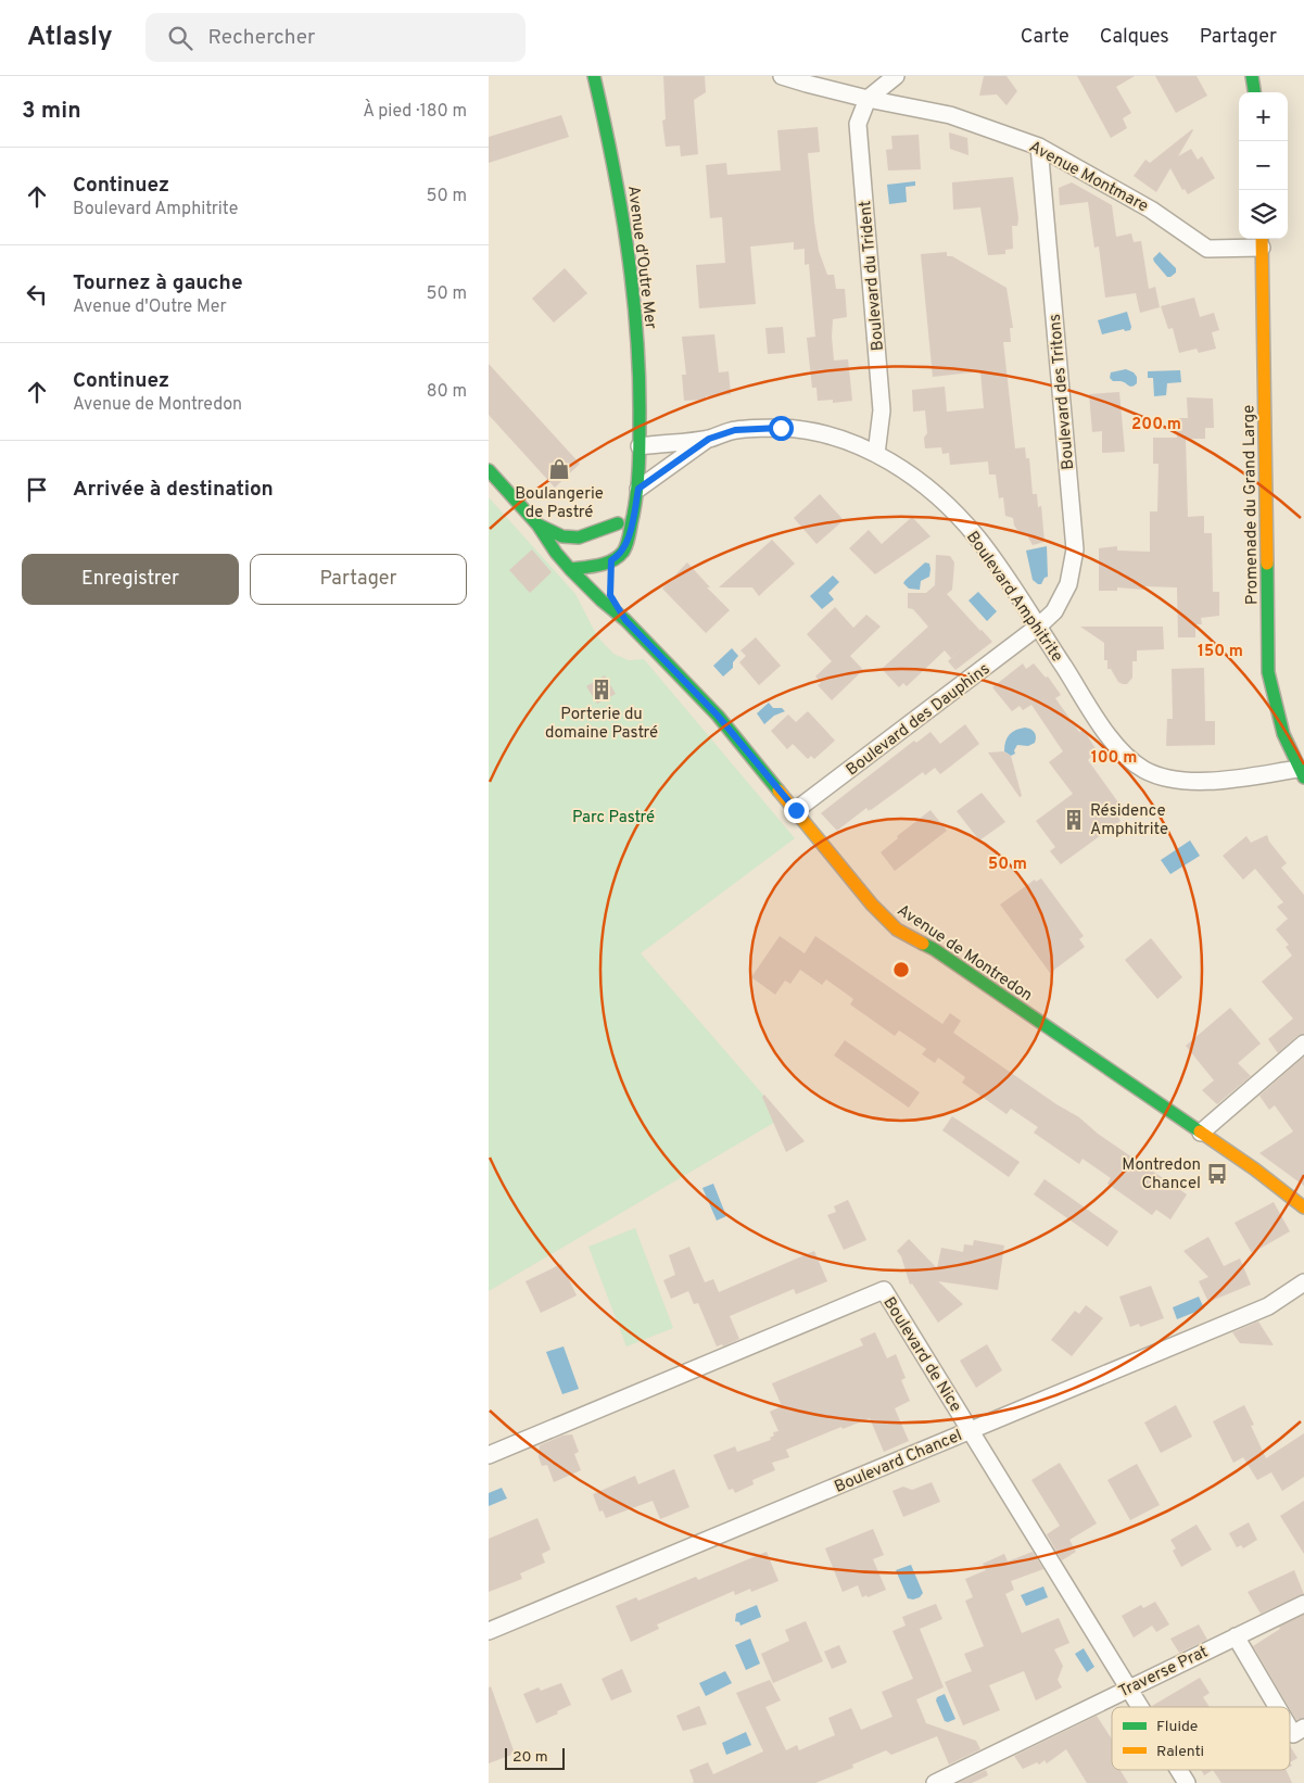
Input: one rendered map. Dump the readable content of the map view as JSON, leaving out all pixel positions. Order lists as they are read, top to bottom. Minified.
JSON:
{"streets":{"street":["Avenue Montmare","Avenue d'Outre Mer","Boulevard du Trident","Boulevard des Tritons","Promenade du Grand Large","Boulevard Amphitrite","Boulevard des Dauphins","Avenue de Montredon","Boulevard de Nice","Boulevard Chancel","Traverse Prat"]},"crossings":[["Avenue Montmare","Boulevard du Trident"],["Avenue Montmare","Boulevard des Tritons"],["Avenue Montmare","Promenade du Grand Large"],["Avenue d'Outre Mer","Boulevard Amphitrite"],["Boulevard du Trident","Boulevard Amphitrite"],["Boulevard des Tritons","Boulevard Amphitrite"],["Boulevard des Tritons","Boulevard des Dauphins"],["Promenade du Grand Large","Boulevard Amphitrite"],["Boulevard Amphitrite","Boulevard des Dauphins"],["Boulevard des Dauphins","Avenue de Montredon"],["Boulevard de Nice","Boulevard Chancel"],["Boulevard de Nice","Traverse Prat"]],"parks":["Parc Pastré"],"places":{"shop":["Boulangerie de Pastré"],"building":["Porterie du domaine Pastré","Résidence Amphitrite"],"bus stop":["Montredon Chancel"]},"legend":["Fluide","Ralenti"],"scale_bar":"20 m","page":{"header":"Atlasly","search":"Rechercher","nav":["Carte","Calques","Partager"],"heading":["3 min","À pied · 180 m"],"map_buttons":["+","−"],"list":[["Continuez","Boulevard Amphitrite","50 m"],["Tournez à gauche","Avenue d'Outre Mer","50 m"],["Continuez","Avenue de Montredon","80 m"],"Arrivée à destination"],"buttons":["Enregistrer","Partager"],"scale":"20 m"},"rings":["200 m","150 m","100 m","50 m"]}
